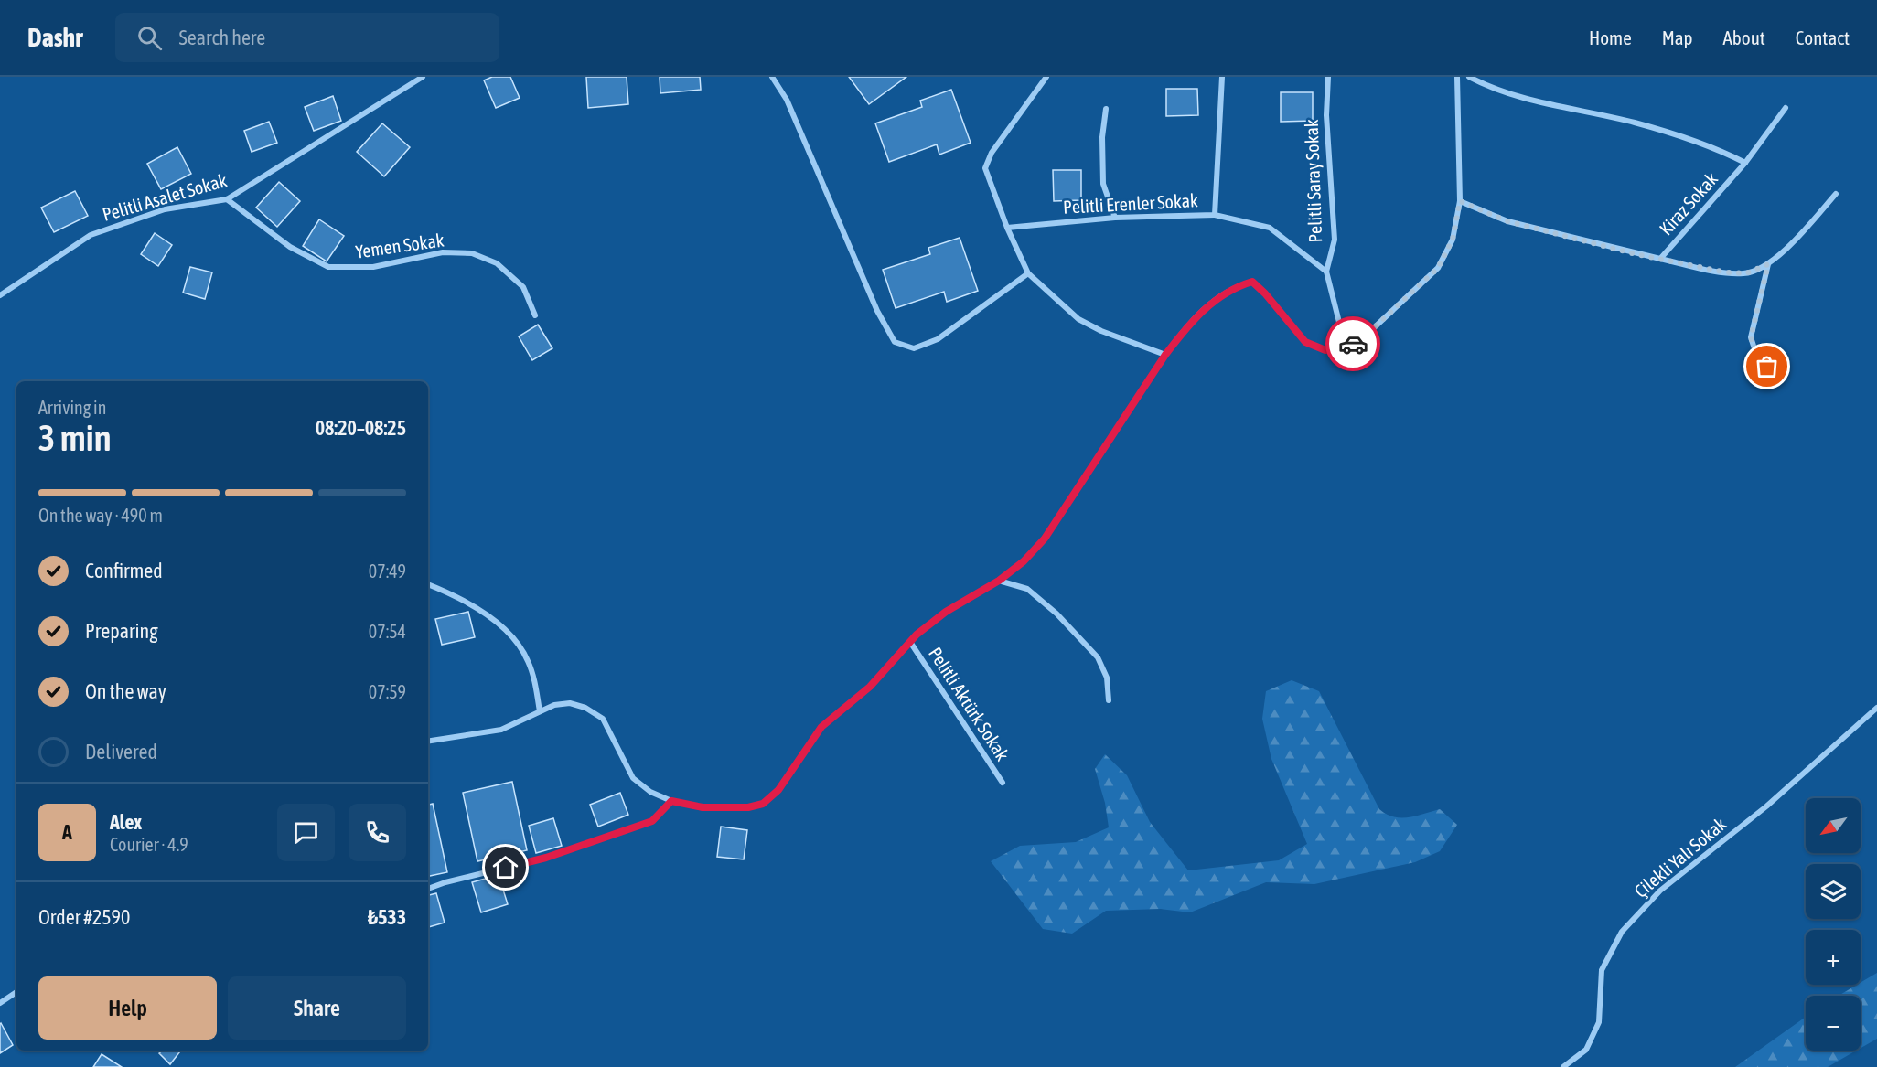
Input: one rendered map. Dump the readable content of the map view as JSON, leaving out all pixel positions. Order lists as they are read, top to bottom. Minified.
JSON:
{"streets":{"street":["Pelitli Saray Sokak","Pelitli Asalet Sokak","Pelitli Erenler Sokak","Kiraz Sokak","Yemen Sokak","Pelitli Aktürk Sokak","Çilekli Yalı Sokak"]},"crossings":[["Pelitli Asalet Sokak","Yemen Sokak"]],"north":"bottom left","page":{"header":"Dashr","search":"Search here","nav":["Home","Map","About","Contact"],"heading":["3 min","Arriving in","08:20–08:25"],"panel":["Alex","Courier · 4.9","Order #2590","₺533"],"bar":"On the way · 490 m","list":[["Confirmed","07:49"],["Preparing","07:54"],["On the way","07:59"],"Delivered"],"map_buttons":["+","−"],"round":"A","buttons":["Help","Share"]}}
